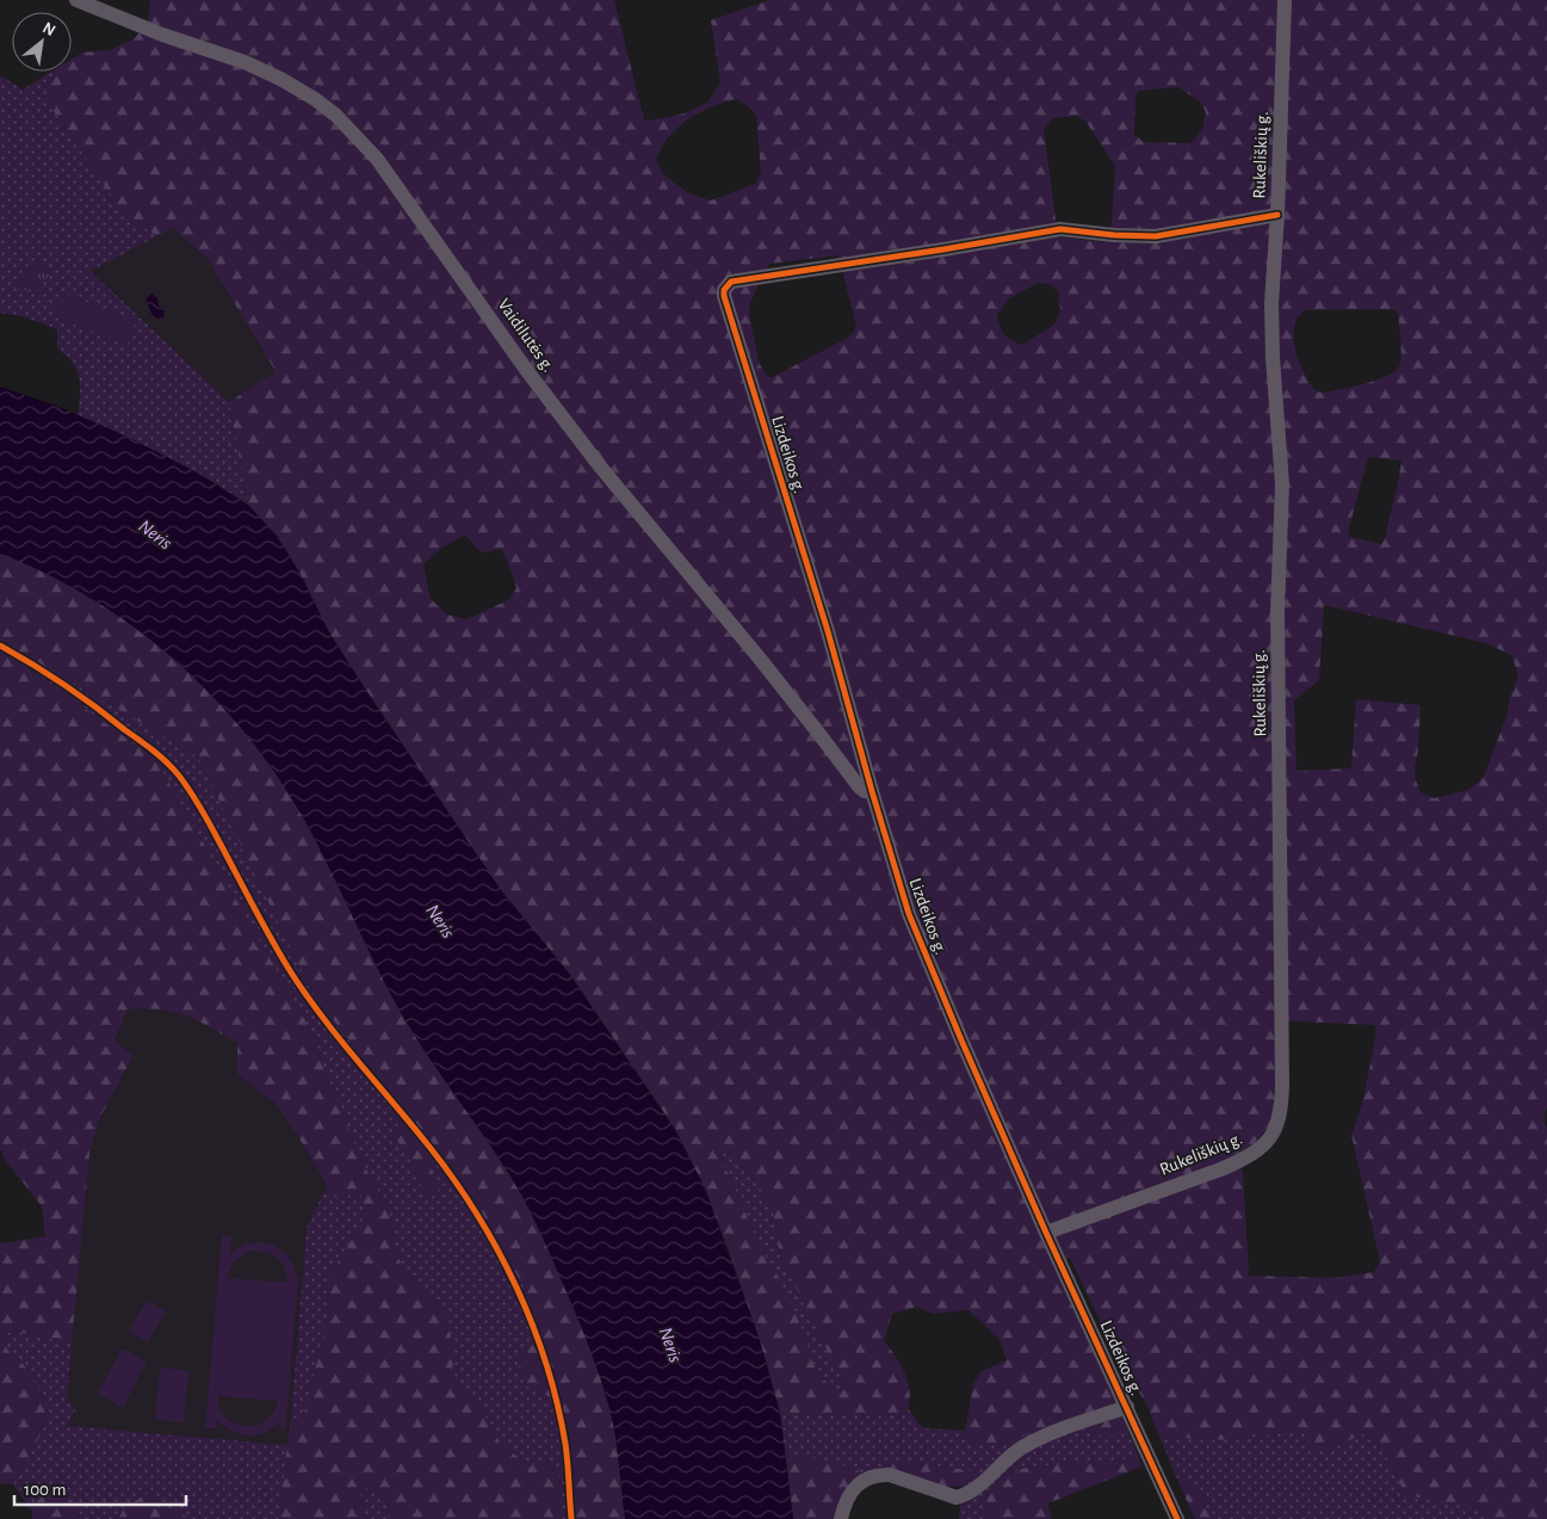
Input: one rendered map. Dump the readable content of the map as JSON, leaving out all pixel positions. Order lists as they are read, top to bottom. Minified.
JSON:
{"streets":{"street":["Rukeliškių g.","Vaidilutės g.","Lizdeikos g."]},"crossings":[["Rukeliškių g.","Lizdeikos g."],["Vaidilutės g.","Lizdeikos g."]],"water":["Neris"],"scale_bar":"100 m","north":"top right"}
